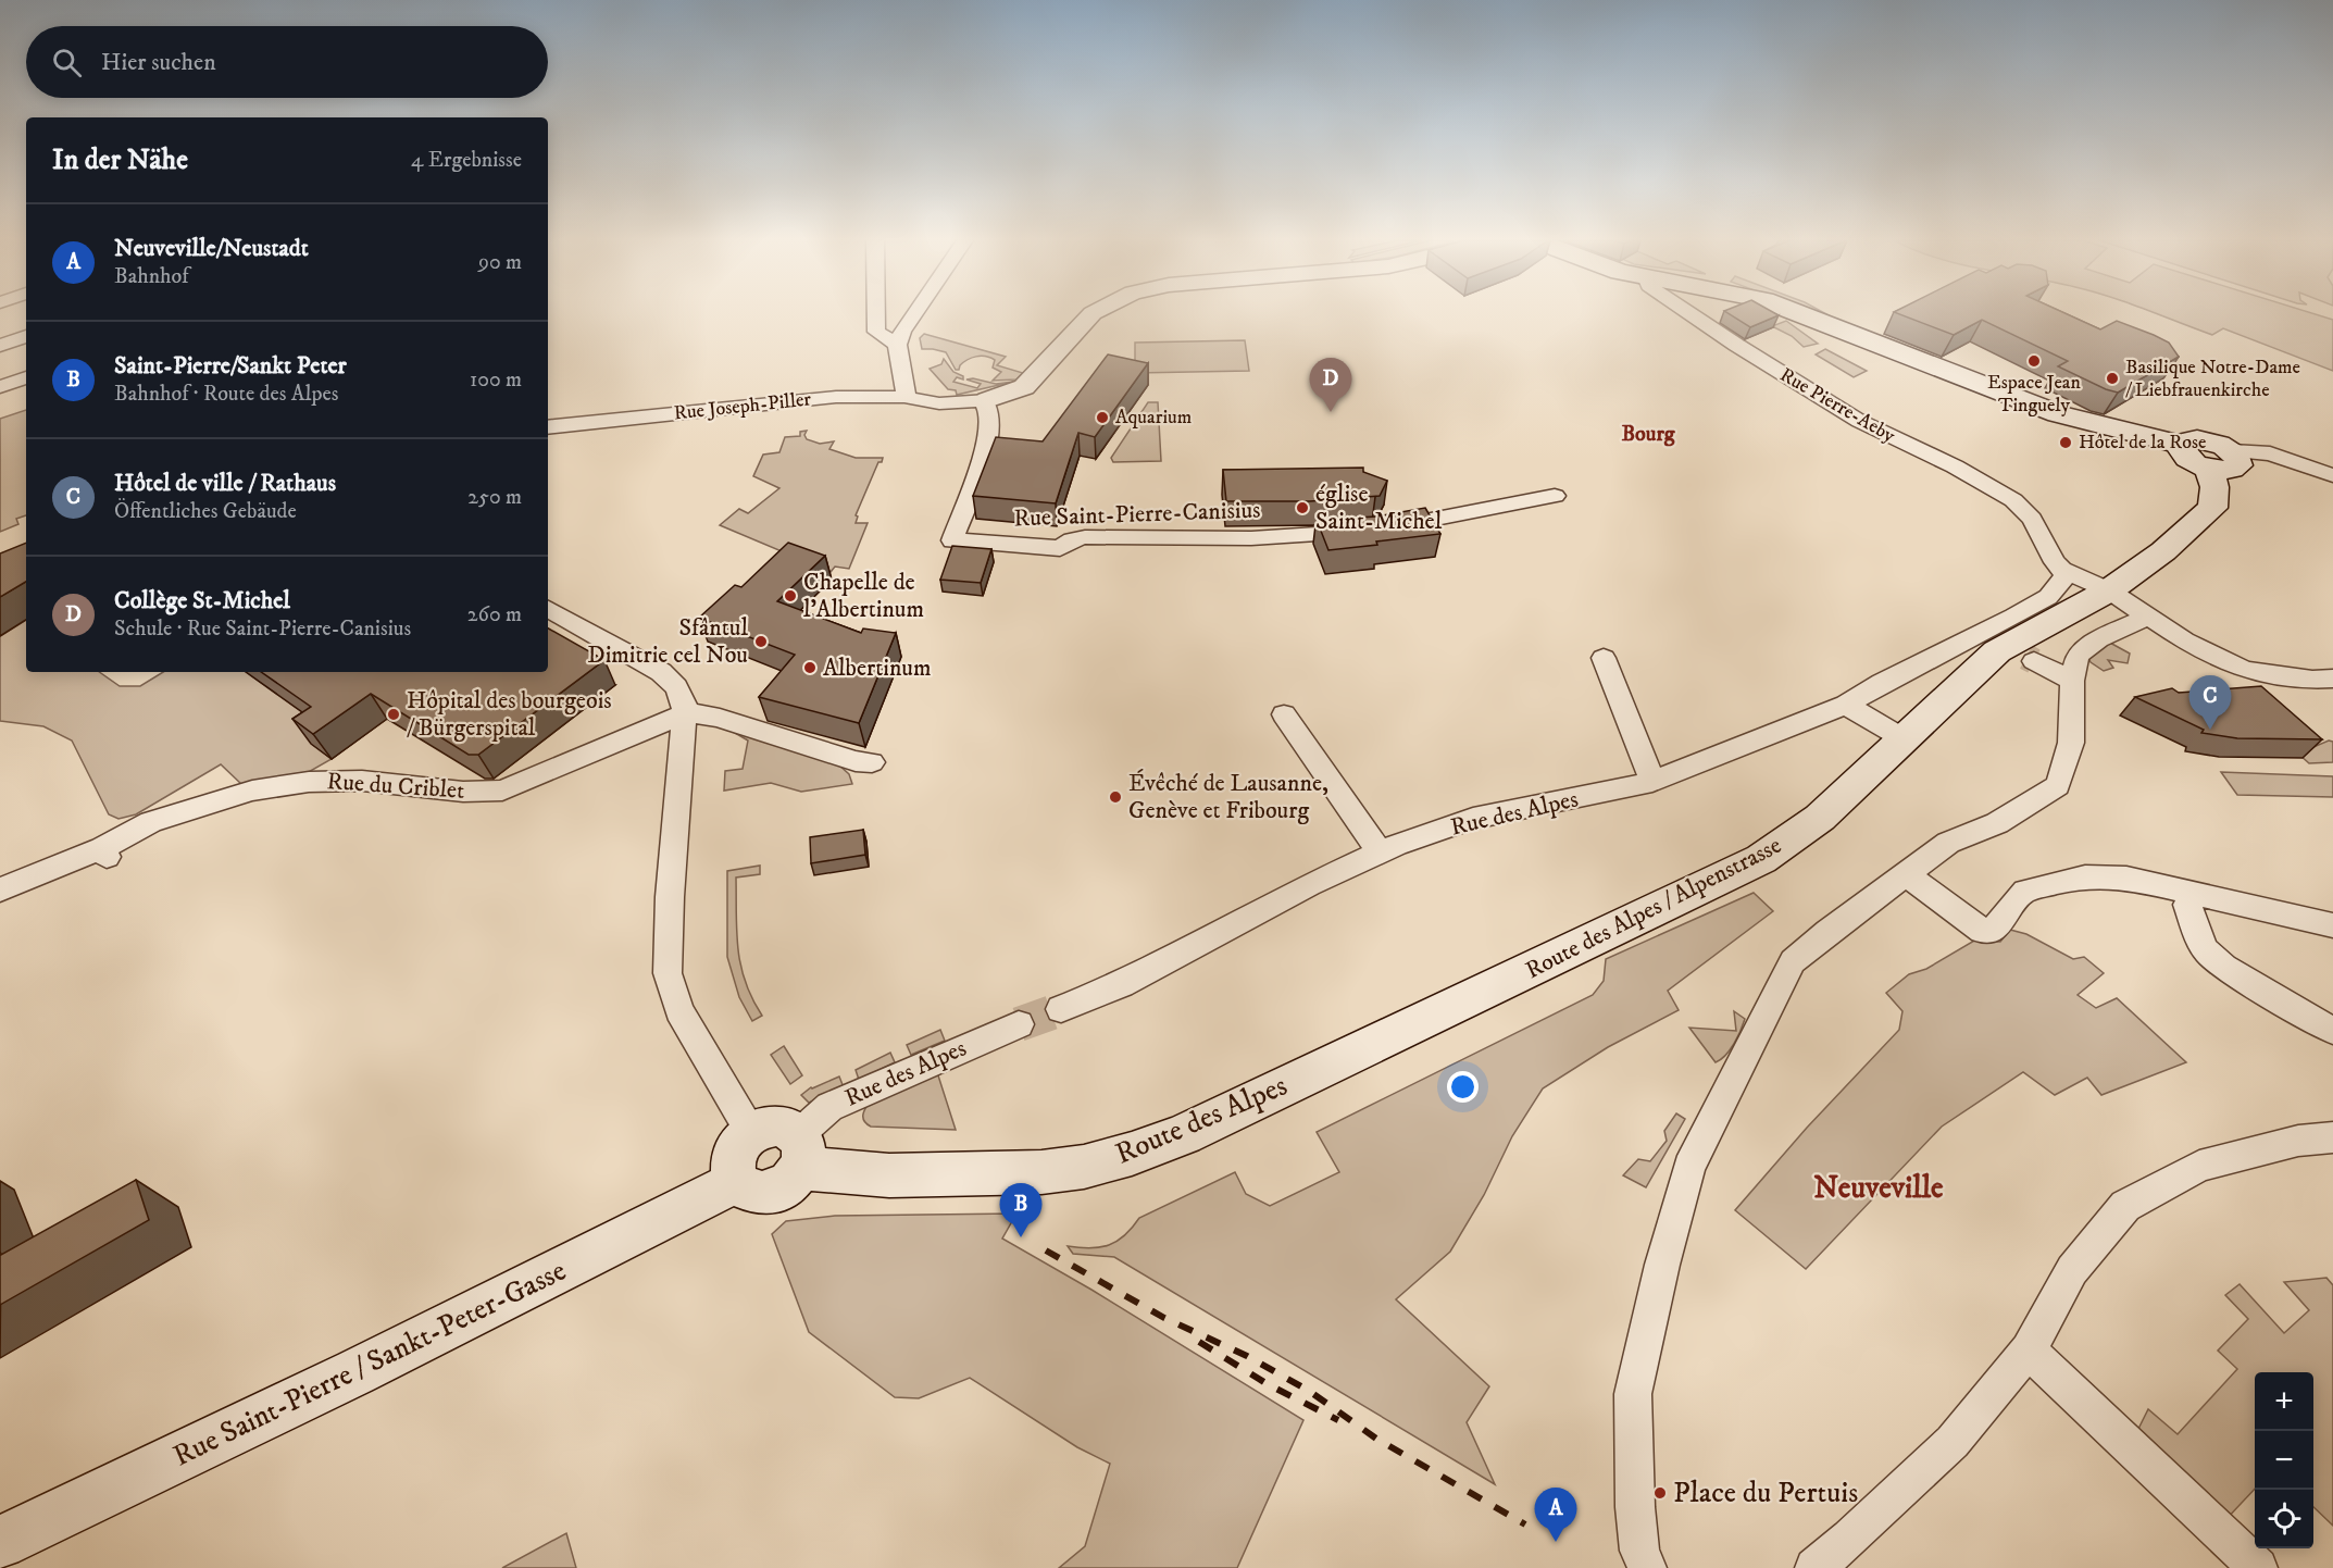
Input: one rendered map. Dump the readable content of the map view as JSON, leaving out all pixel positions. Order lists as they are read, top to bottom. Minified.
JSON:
{"streets":{"main road":["Route des Alpes / Alpenstrasse","Route des Alpes","Rue Saint-Pierre / Sankt-Peter-Gasse"],"street":["Rue Pierre-Aeby","Rue Joseph-Piller","Rue Saint-Pierre-Canisius","Rue du Criblet","Rue des Alpes"]},"crossings":[["Rue Pierre-Aeby","Rue des Alpes"],["Rue Joseph-Piller","Rue Saint-Pierre-Canisius"],["Rue des Alpes","Route des Alpes"],["Rue des Alpes","Rue Saint-Pierre / Sankt-Peter-Gasse"],["Route des Alpes / Alpenstrasse","Route des Alpes"],["Route des Alpes","Rue Saint-Pierre / Sankt-Peter-Gasse"]],"districts":["Bourg","Neuveville"],"places":["Espace Jean Tinguely","Basilique Notre-Dame / Liebfrauenkirche","Aquarium","Hôtel de la Rose","église Saint-Michel","Chapelle de l’Albertinum","Sfântul Dimitrie cel Nou","Albertinum","Hôpital des bourgeois / Bürgerspital","Évêché de Lausanne, Genève et Fribourg","Place du Pertuis"],"page":{"search":"Hier suchen","heading":["In der Nähe","4 Ergebnisse"],"list":[{"mark":"A","name":"Neuveville/Neustadt","note":"Bahnhof","value":"90 m"},{"mark":"B","name":"Saint-Pierre/Sankt Peter","note":"Bahnhof · Route des Alpes","value":"100 m"},{"mark":"C","name":"Hôtel de ville / Rathaus","note":"Öffentliches Gebäude","value":"250 m"},{"mark":"D","name":"Collège St-Michel","note":"Schule · Rue Saint-Pierre-Canisius","value":"260 m"}],"pins":["D","C","B","A"],"map_buttons":["+","−"]}}
